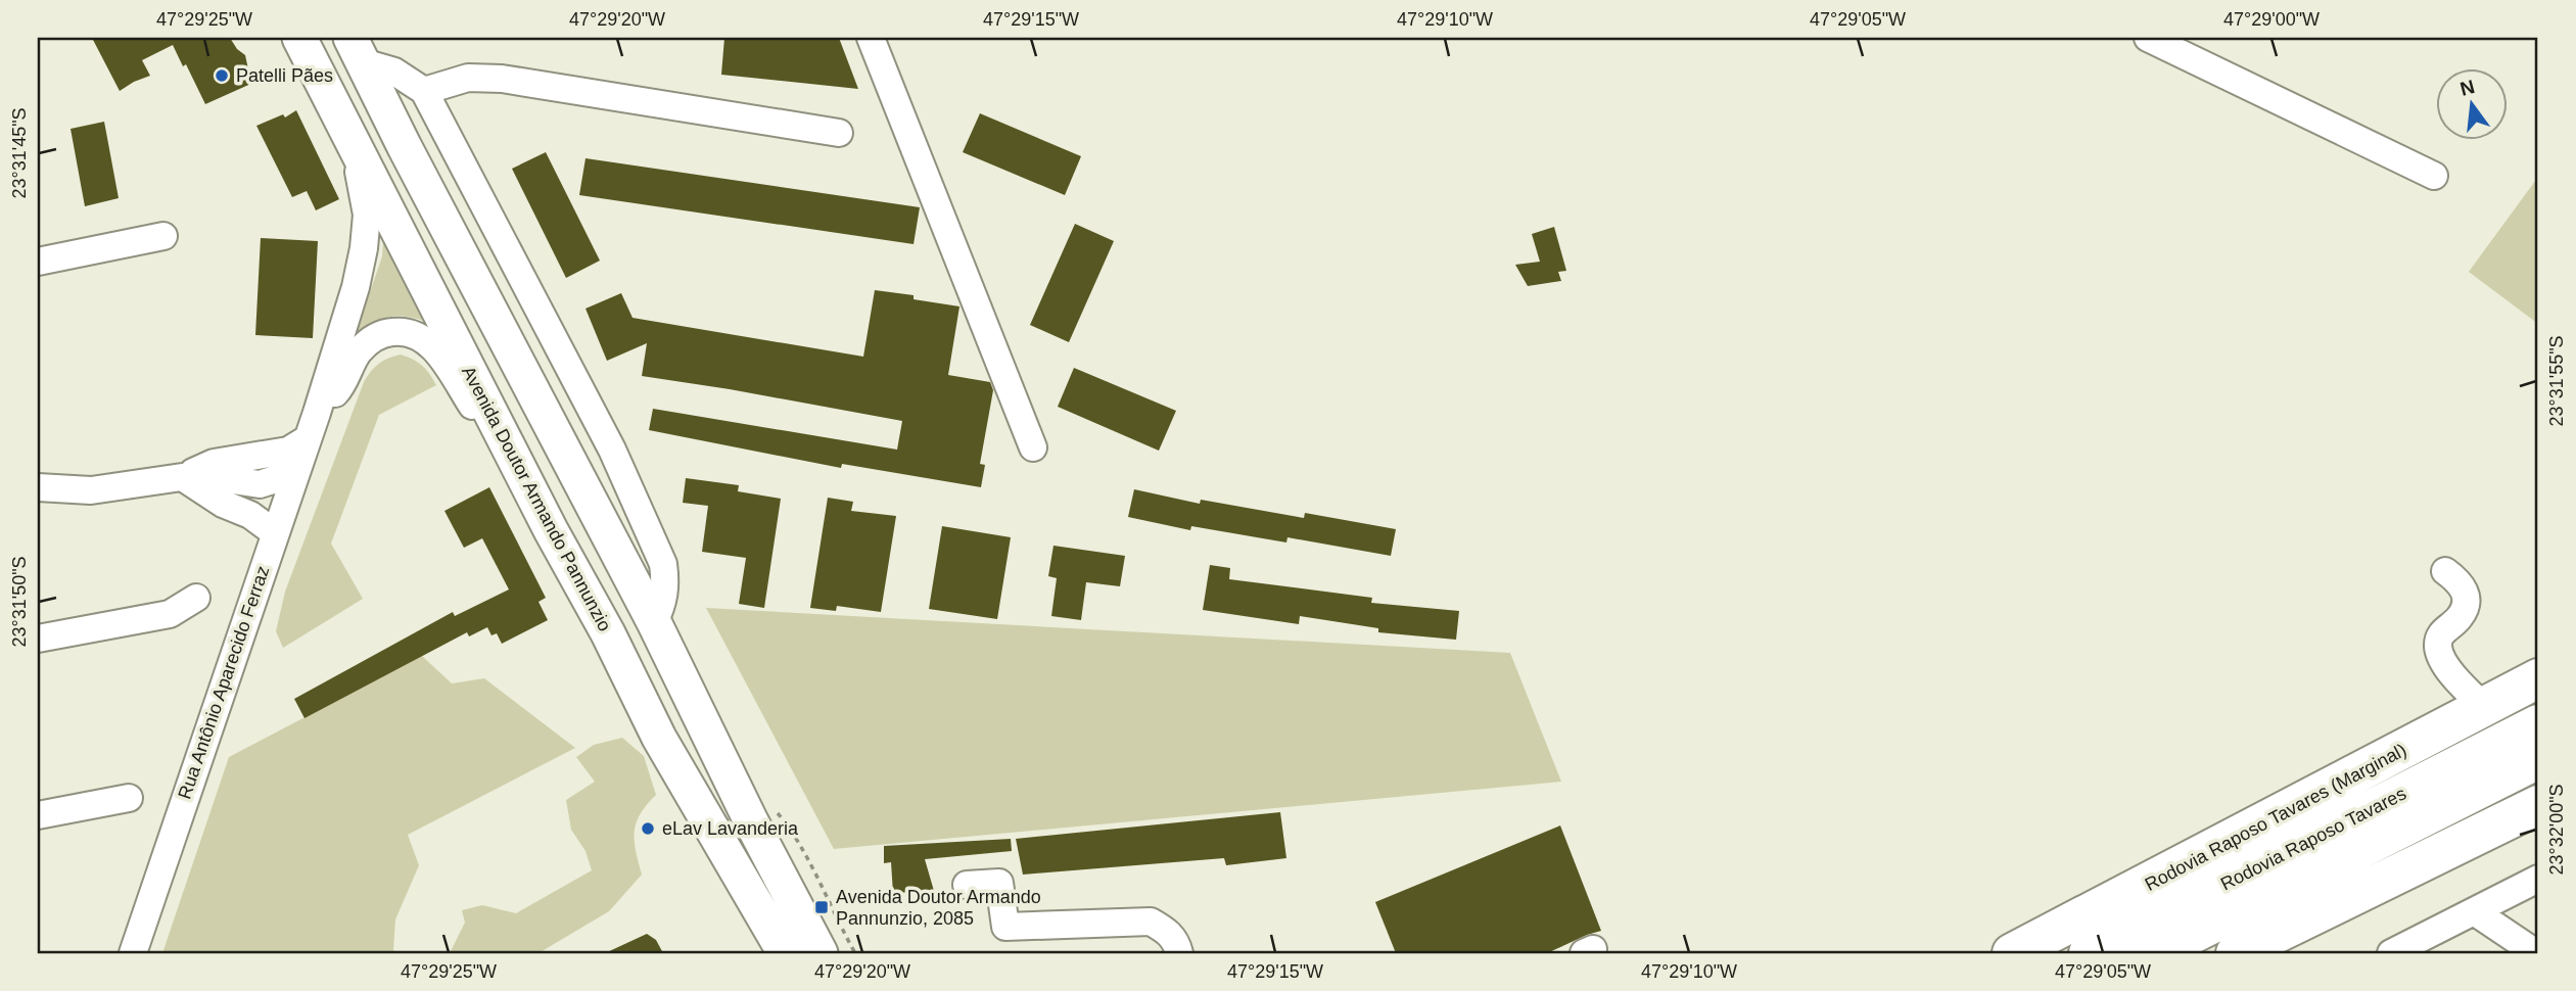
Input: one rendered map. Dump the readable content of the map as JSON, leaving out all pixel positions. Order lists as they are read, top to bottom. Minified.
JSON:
{"streets":{"highway":["Rodovia Raposo Tavares (Marginal)","Rodovia Raposo Tavares"],"main road":["Avenida Doutor Armando Pannunzio"],"street":["Rua Antônio Aparecido Ferraz"]},"crossings":[["Avenida Doutor Armando Pannunzio","Rua Antônio Aparecido Ferraz"]],"places":{"other":["Patelli Pães","eLav Lavanderia"],"transit":["Avenida Doutor Armando Pannunzio, 2085"]},"north":"top","coordinates":["47°29'25\"W","47°29'20\"W","47°29'15\"W","47°29'10\"W","47°29'05\"W","47°29'00\"W","23°31'45\"S","23°31'55\"S","23°31'50\"S","23°32'00\"S"]}
